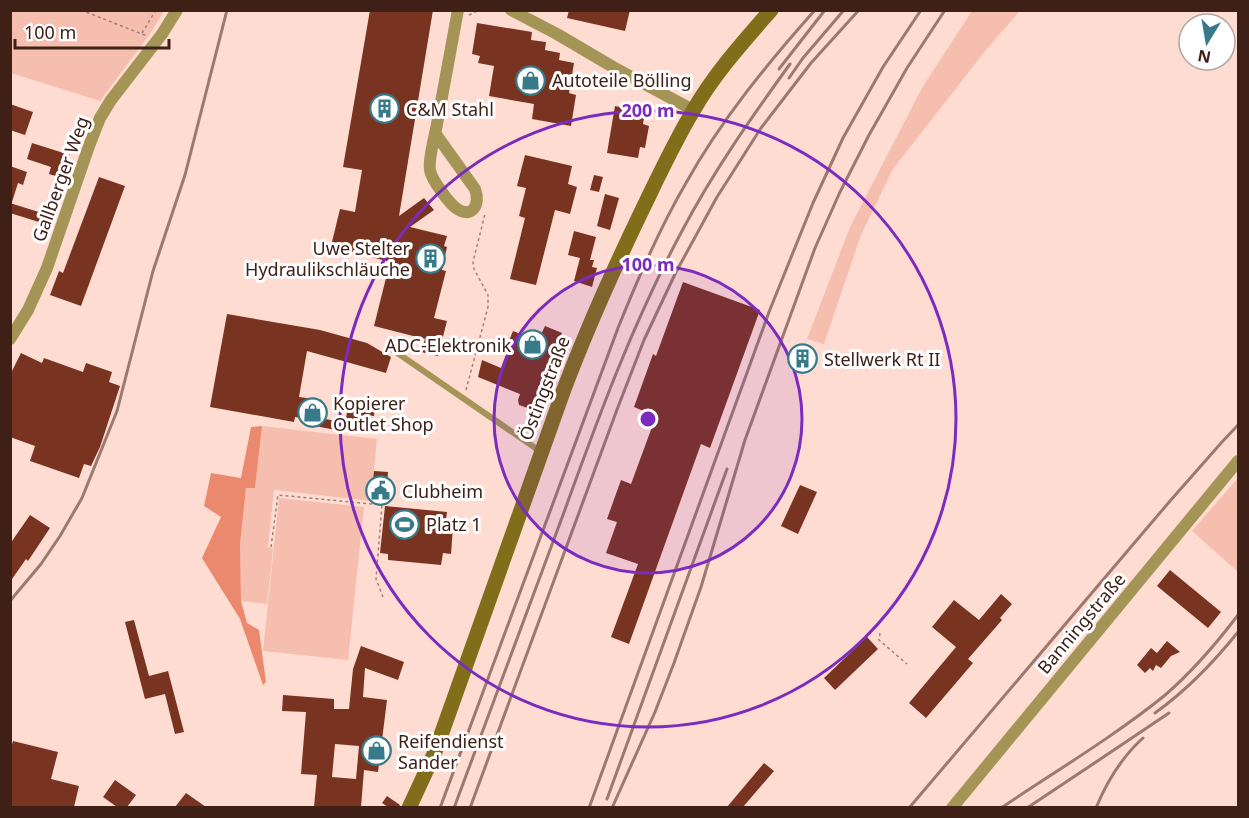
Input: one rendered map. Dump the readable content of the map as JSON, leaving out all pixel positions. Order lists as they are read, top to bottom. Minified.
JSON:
{"streets":{"street":["Gallberger Weg","Östingstraße","Banningstraße"]},"places":{"shop":["Autoteile Bölling","ADC-Elektronik","Kopierer Outlet Shop","Reifendienst Sander"],"building":["C&M Stahl","Uwe Stelter Hydraulikschläuche","Stellwerk Rt II"],"public building":["Clubheim"],"sports":["Platz 1"]},"scale_bar":"100 m","north":"bottom","rings":["200 m","100 m"]}
